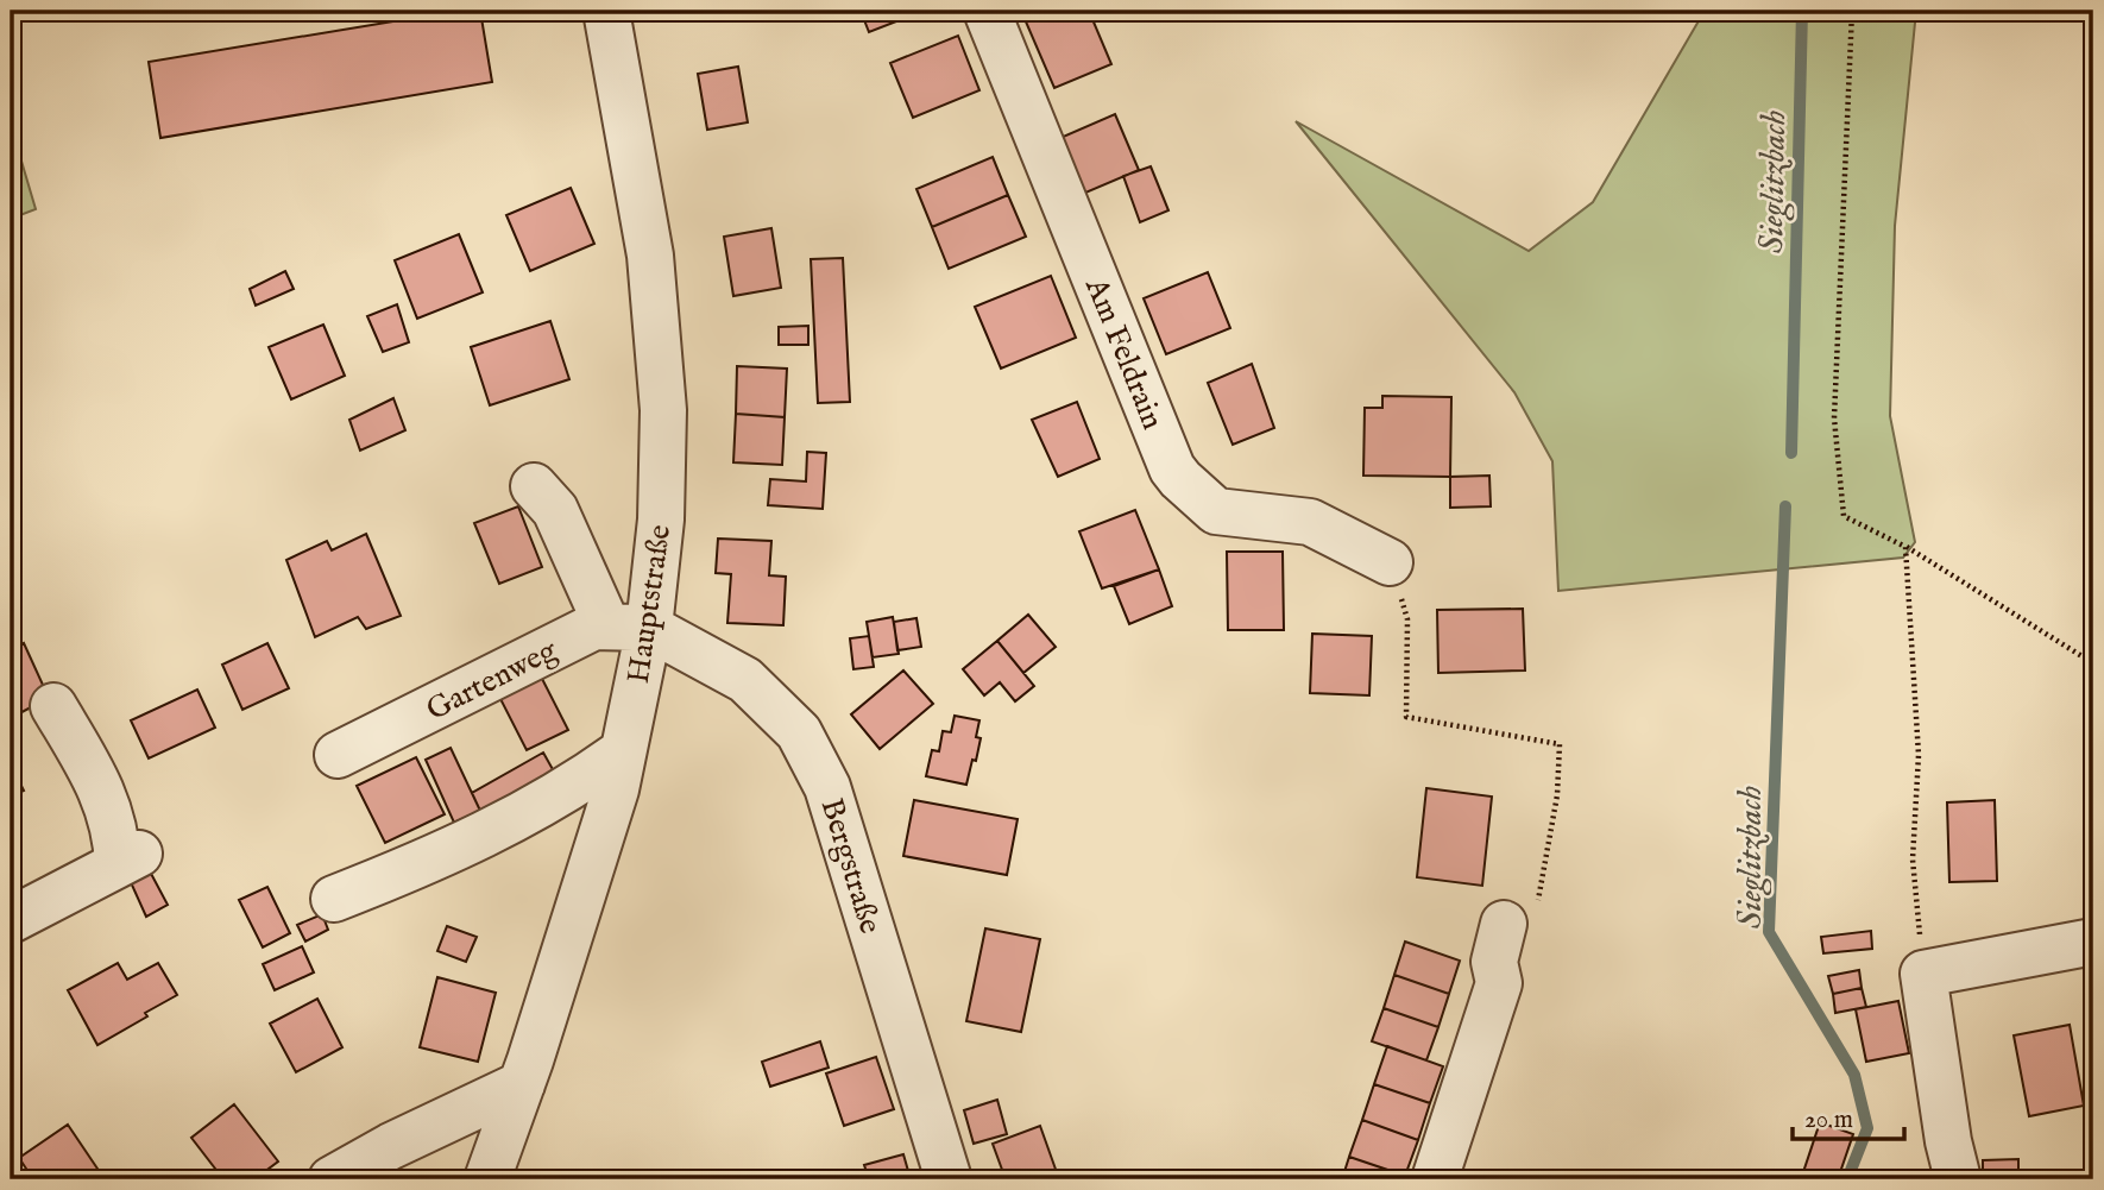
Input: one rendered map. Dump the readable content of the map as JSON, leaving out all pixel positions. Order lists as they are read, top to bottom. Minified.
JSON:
{"streets":{"street":["Am Feldrain","Hauptstraße","Gartenweg","Bergstraße"]},"crossings":[["Hauptstraße","Gartenweg"],["Hauptstraße","Bergstraße"],["Gartenweg","Bergstraße"]],"water":["Sieglitzbach"],"scale_bar":"20 m"}
